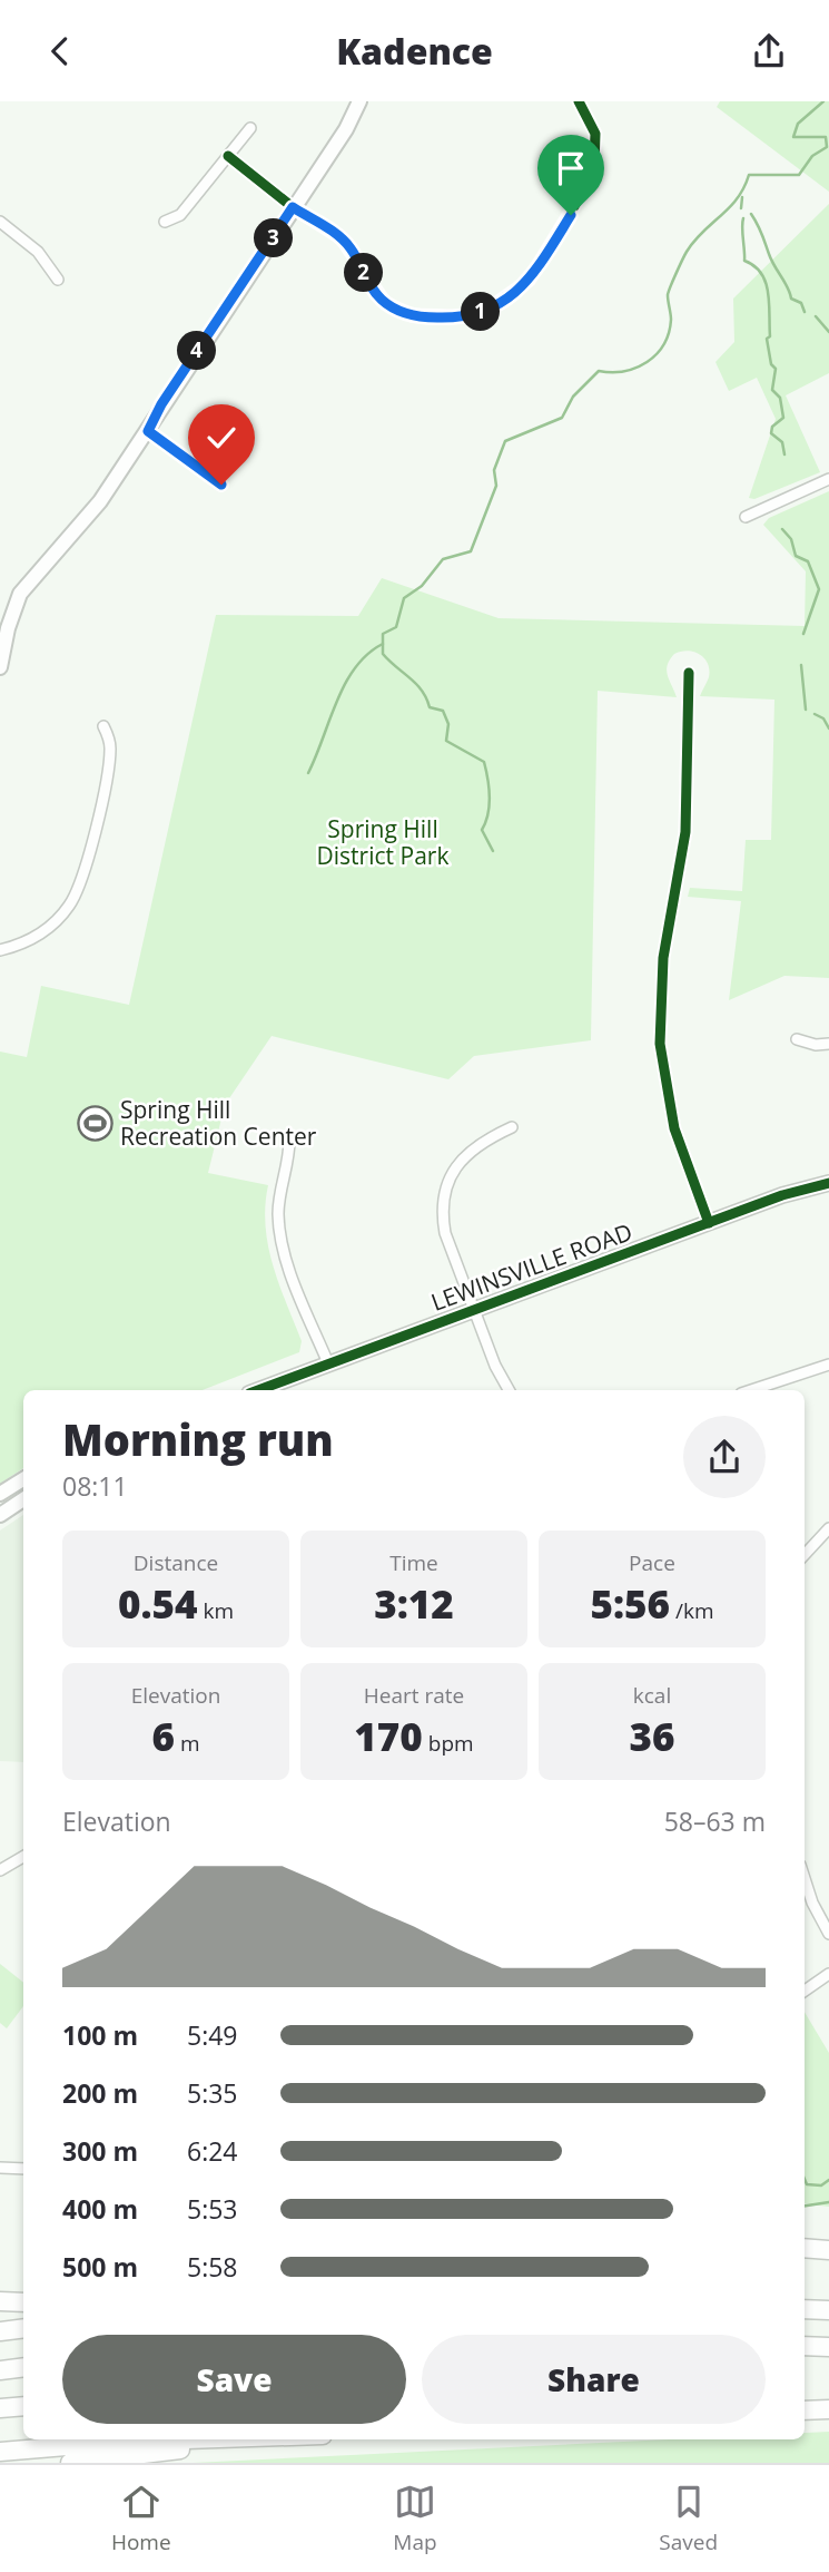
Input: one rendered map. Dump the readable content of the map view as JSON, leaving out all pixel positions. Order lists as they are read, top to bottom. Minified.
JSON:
{"streets":{"main road":["LEWINSVILLE ROAD"]},"parks":["Spring Hill District Park"],"places":{"sports":["Spring Hill Recreation Center"]},"page":{"header":"Kadence","pins":["3","2","1","4"],"heading":["Morning run","08:11"],"stats":[["Distance","0.54 km"],["Time","3:12"],["Pace","5:56 /km"],["Elevation","6 m"],["Heart rate","170 bpm"],["kcal","36"]],"chart":["Elevation","58–63 m"],"list":[{"name":"100 m","note":"5:49"},{"name":"200 m","note":"5:35"},{"name":"300 m","note":"6:24"},{"name":"400 m","note":"5:53"},{"name":"500 m","note":"5:58"}],"buttons":["Save","Share"],"tabs":["Home","Map","Saved"]}}
